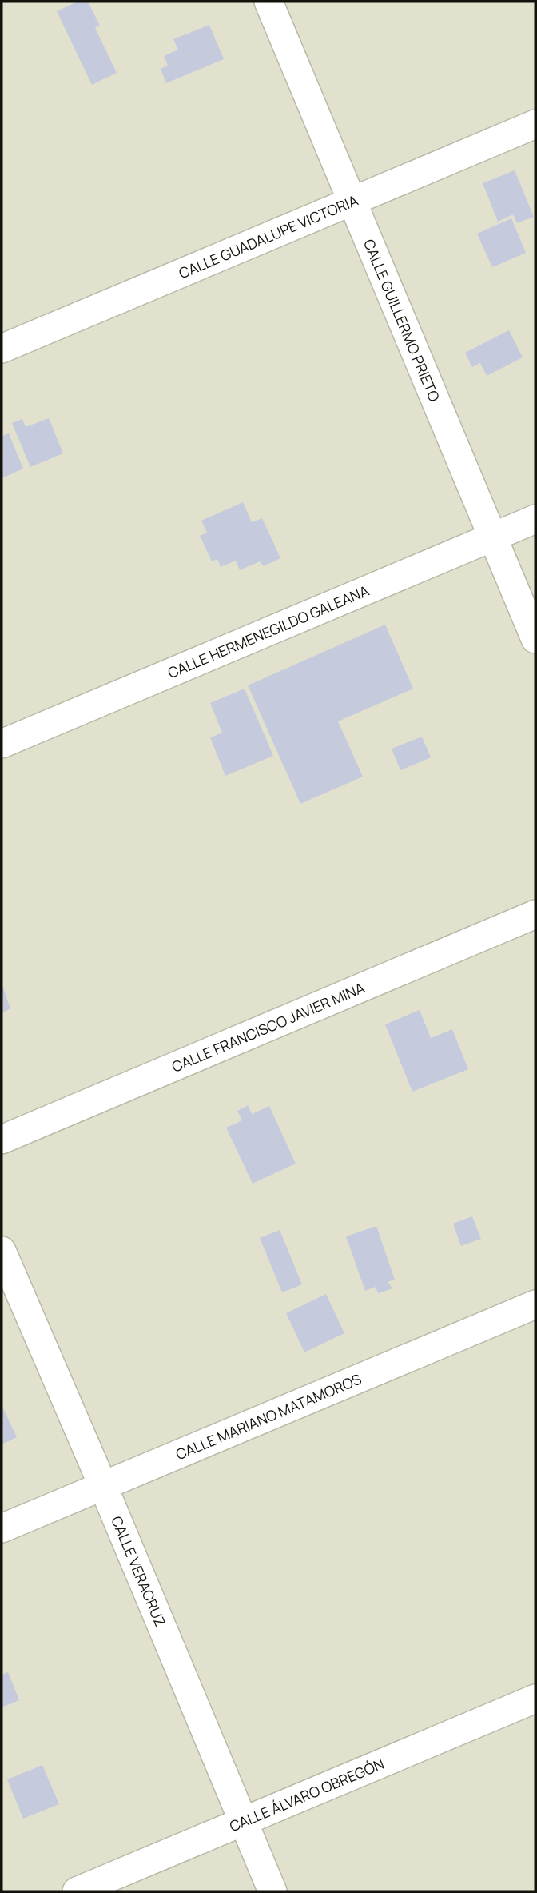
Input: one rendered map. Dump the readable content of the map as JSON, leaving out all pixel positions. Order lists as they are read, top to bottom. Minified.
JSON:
{"streets":{"street":["CALLE GUADALUPE VICTORIA","CALLE GUILLERMO PRIETO","CALLE HERMENEGILDO GALEANA","CALLE FRANCISCO JAVIER MINA","CALLE MARIANO MATAMOROS","CALLE VERACRUZ","CALLE ÁLVARO OBREGÓN"]},"crossings":[["CALLE GUADALUPE VICTORIA","CALLE GUILLERMO PRIETO"],["CALLE GUILLERMO PRIETO","CALLE HERMENEGILDO GALEANA"],["CALLE MARIANO MATAMOROS","CALLE VERACRUZ"],["CALLE VERACRUZ","CALLE ÁLVARO OBREGÓN"]]}
